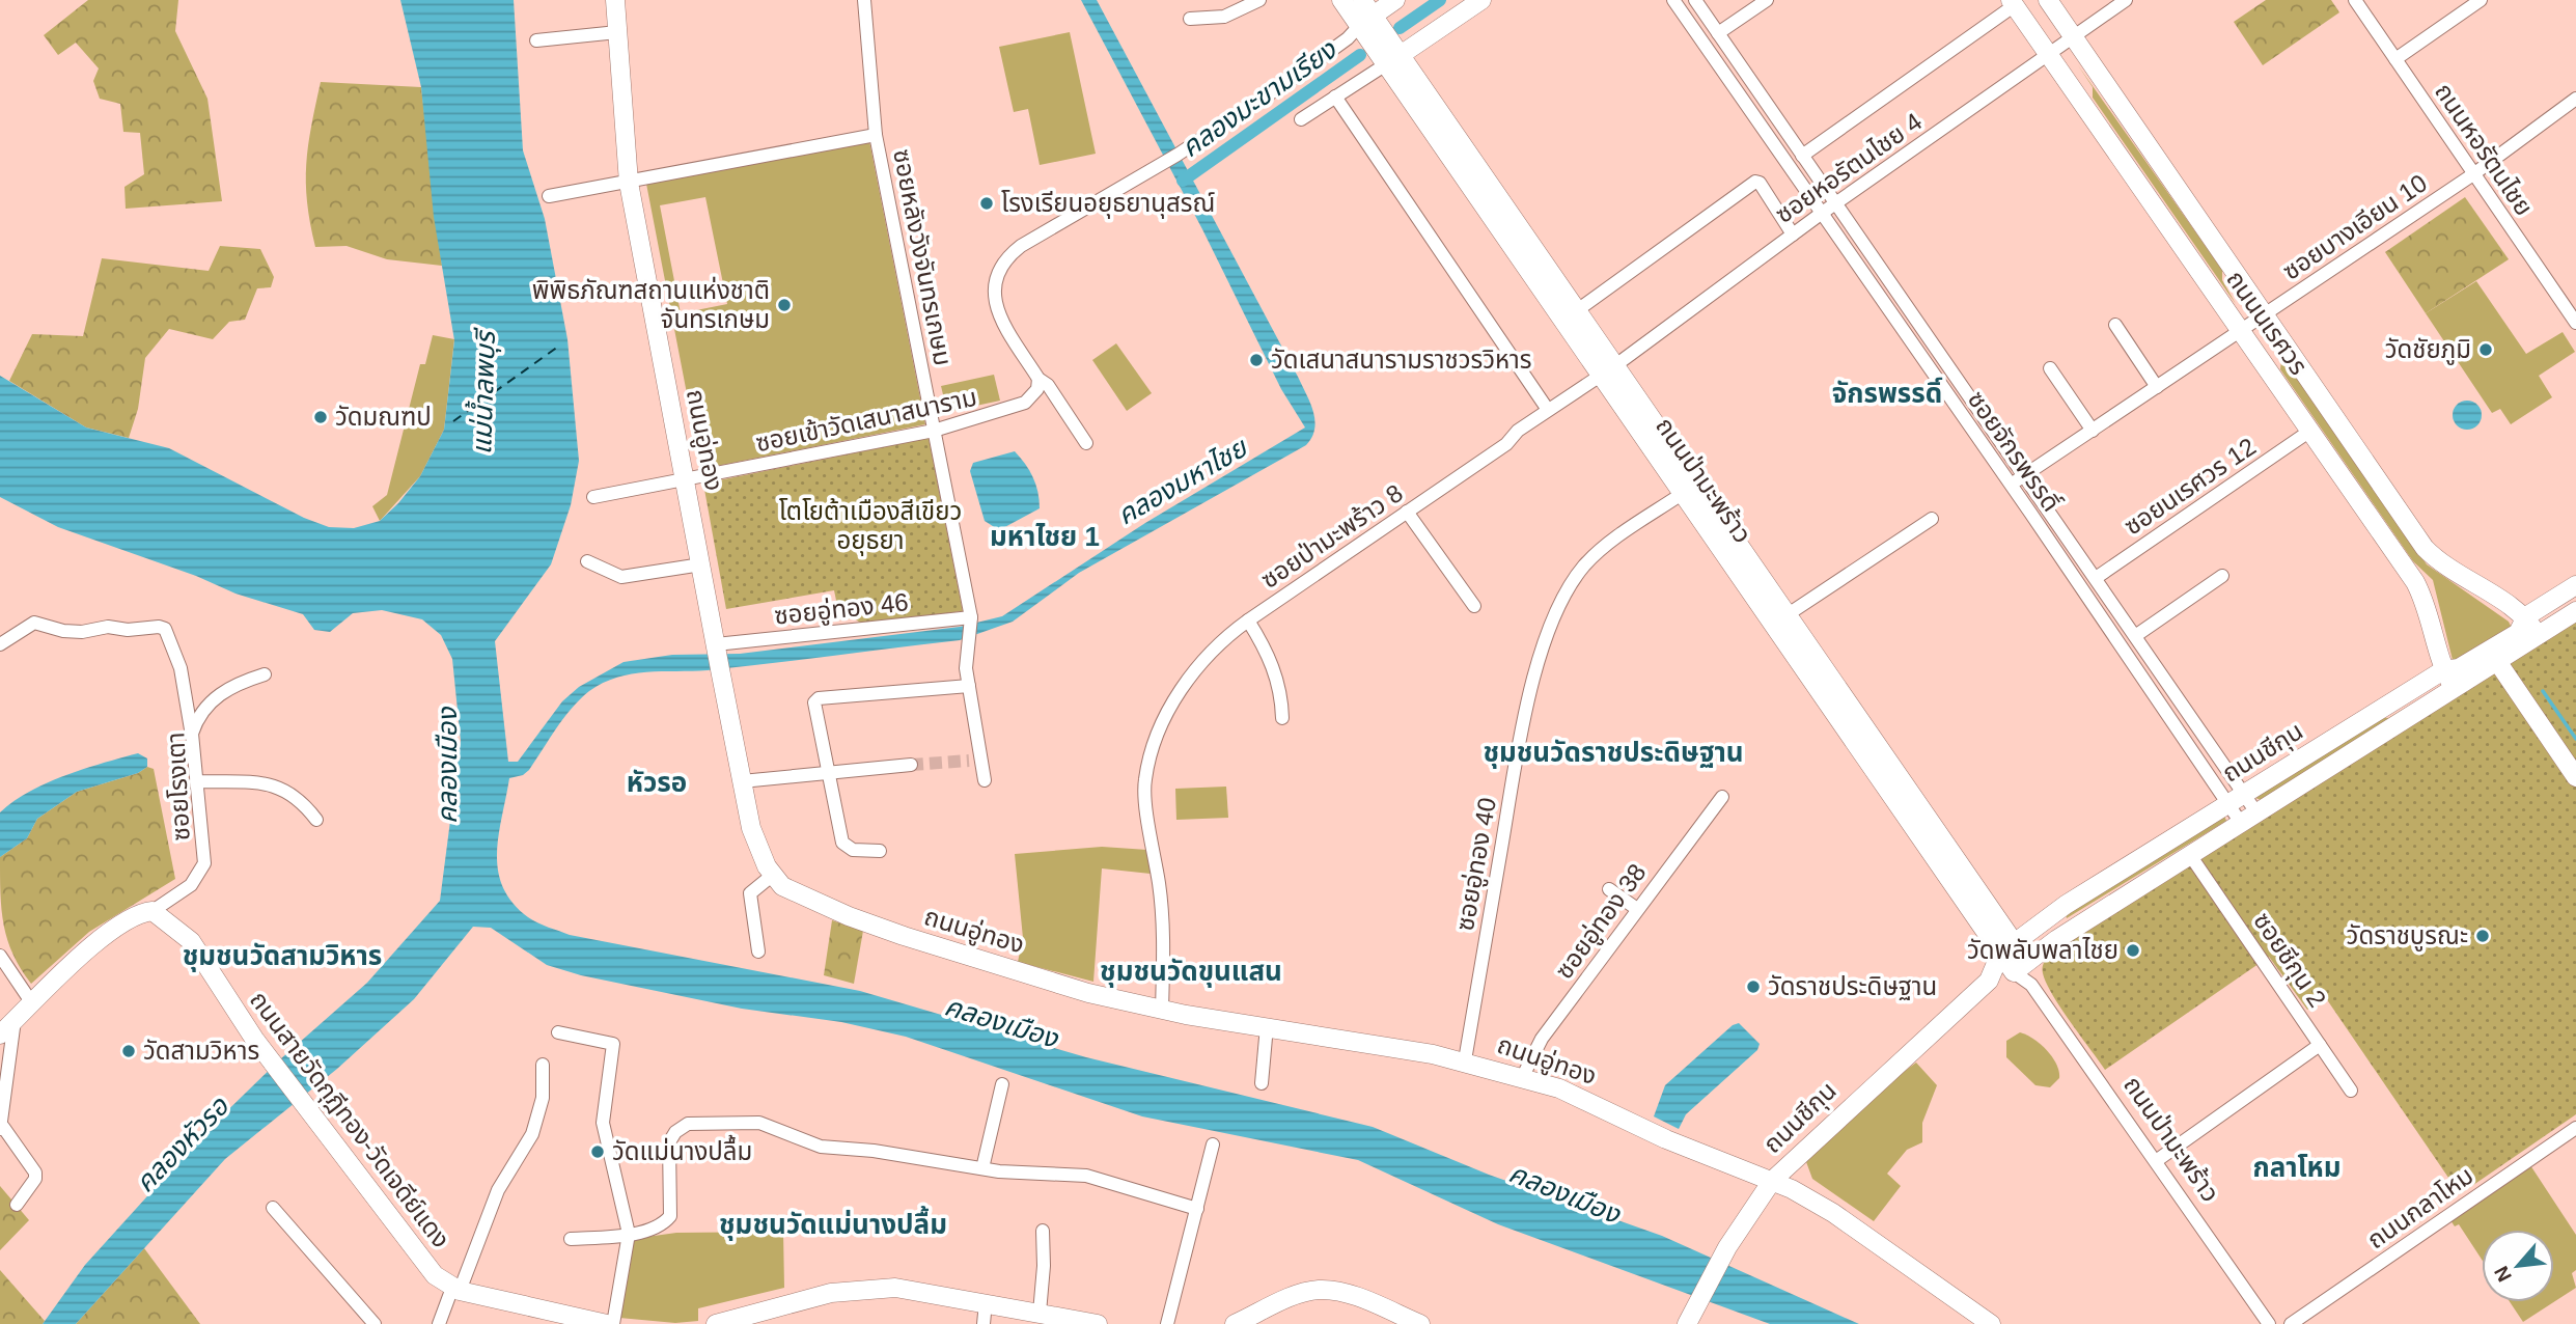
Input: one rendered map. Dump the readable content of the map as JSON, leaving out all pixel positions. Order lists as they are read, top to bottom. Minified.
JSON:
{"streets":{"main road":["ถนนนเรศวร","ถนนอู่ทอง","ถนนป่ามะพร้าว","ถนนชีกุน","ถนนสายวัดกุฎีทอง-วัดเจดีย์แดง"],"street":["ถนนหอรัตนไชย","ซอยหอรัตนไชย 4","ซอยบางเอียน 10","ซอยหลังวังจันทรเกษม","ซอยเข้าวัดเสนาสนาราม","ซอยจักรพรรดิ์","ซอยนเรศวร 12","ซอยป่ามะพร้าว 8","ซอยอู่ทอง 46","ซอยโรงเตา","ซอยอู่ทอง 40","ซอยอู่ทอง 38","ซอยชีกุน 2","ถนนกลาโหม"]},"crossings":[["ถนนหอรัตนไชย","ซอยบางเอียน 10"],["ซอยหอรัตนไชย 4","ถนนนเรศวร"],["ซอยหอรัตนไชย 4","ซอยจักรพรรดิ์"],["ซอยหอรัตนไชย 4","ถนนป่ามะพร้าว"],["ซอยหอรัตนไชย 4","ซอยป่ามะพร้าว 8"],["ซอยบางเอียน 10","ถนนนเรศวร"],["ซอยบางเอียน 10","ซอยจักรพรรดิ์"],["ซอยหลังวังจันทรเกษม","ซอยเข้าวัดเสนาสนาราม"],["ซอยหลังวังจันทรเกษม","ซอยอู่ทอง 46"],["ถนนนเรศวร","ซอยนเรศวร 12"],["ถนนนเรศวร","ถนนชีกุน"],["ซอยเข้าวัดเสนาสนาราม","ถนนอู่ทอง"],["ถนนอู่ทอง","ซอยป่ามะพร้าว 8"],["ถนนอู่ทอง","ซอยอู่ทอง 46"],["ถนนอู่ทอง","ถนนชีกุน"],["ถนนอู่ทอง","ซอยอู่ทอง 40"],["ถนนอู่ทอง","ซอยอู่ทอง 38"],["ซอยจักรพรรดิ์","ซอยนเรศวร 12"],["ซอยจักรพรรดิ์","ถนนชีกุน"],["ถนนป่ามะพร้าว","ซอยป่ามะพร้าว 8"],["ถนนป่ามะพร้าว","ถนนชีกุน"],["ถนนป่ามะพร้าว","ซอยอู่ทอง 40"],["ถนนชีกุน","ซอยชีกุน 2"],["ซอยโรงเตา","ถนนสายวัดกุฎีทอง-วัดเจดีย์แดง"]],"districts":["จักรพรรดิ์","มหาไชย 1","ชุมชนวัดราชประดิษฐาน","หัวรอ","ชุมชนวัดสามวิหาร","ชุมชนวัดขุนแสน","กลาโหม","ชุมชนวัดแม่นางปลื้ม"],"water":["คลองมะขามเรียง","แม่น้ำลพบุรี","คลองมหาไชย","คลองเมือง","คลองหัวรอ"],"parks":["โตโยต้าเมืองสีเขียว อยุธยา"],"places":["โรงเรียนอยุธยานุสรณ์","พิพิธภัณฑสถานแห่งชาติ จันทรเกษม","วัดชัยภูมิ","วัดเสนาสนารามราชวรวิหาร","วัดมณฑป","วัดราชบูรณะ","วัดพลับพลาไชย","วัดราชประดิษฐาน","วัดสามวิหาร","วัดแม่นางปลื้ม"],"north":"bottom left"}
